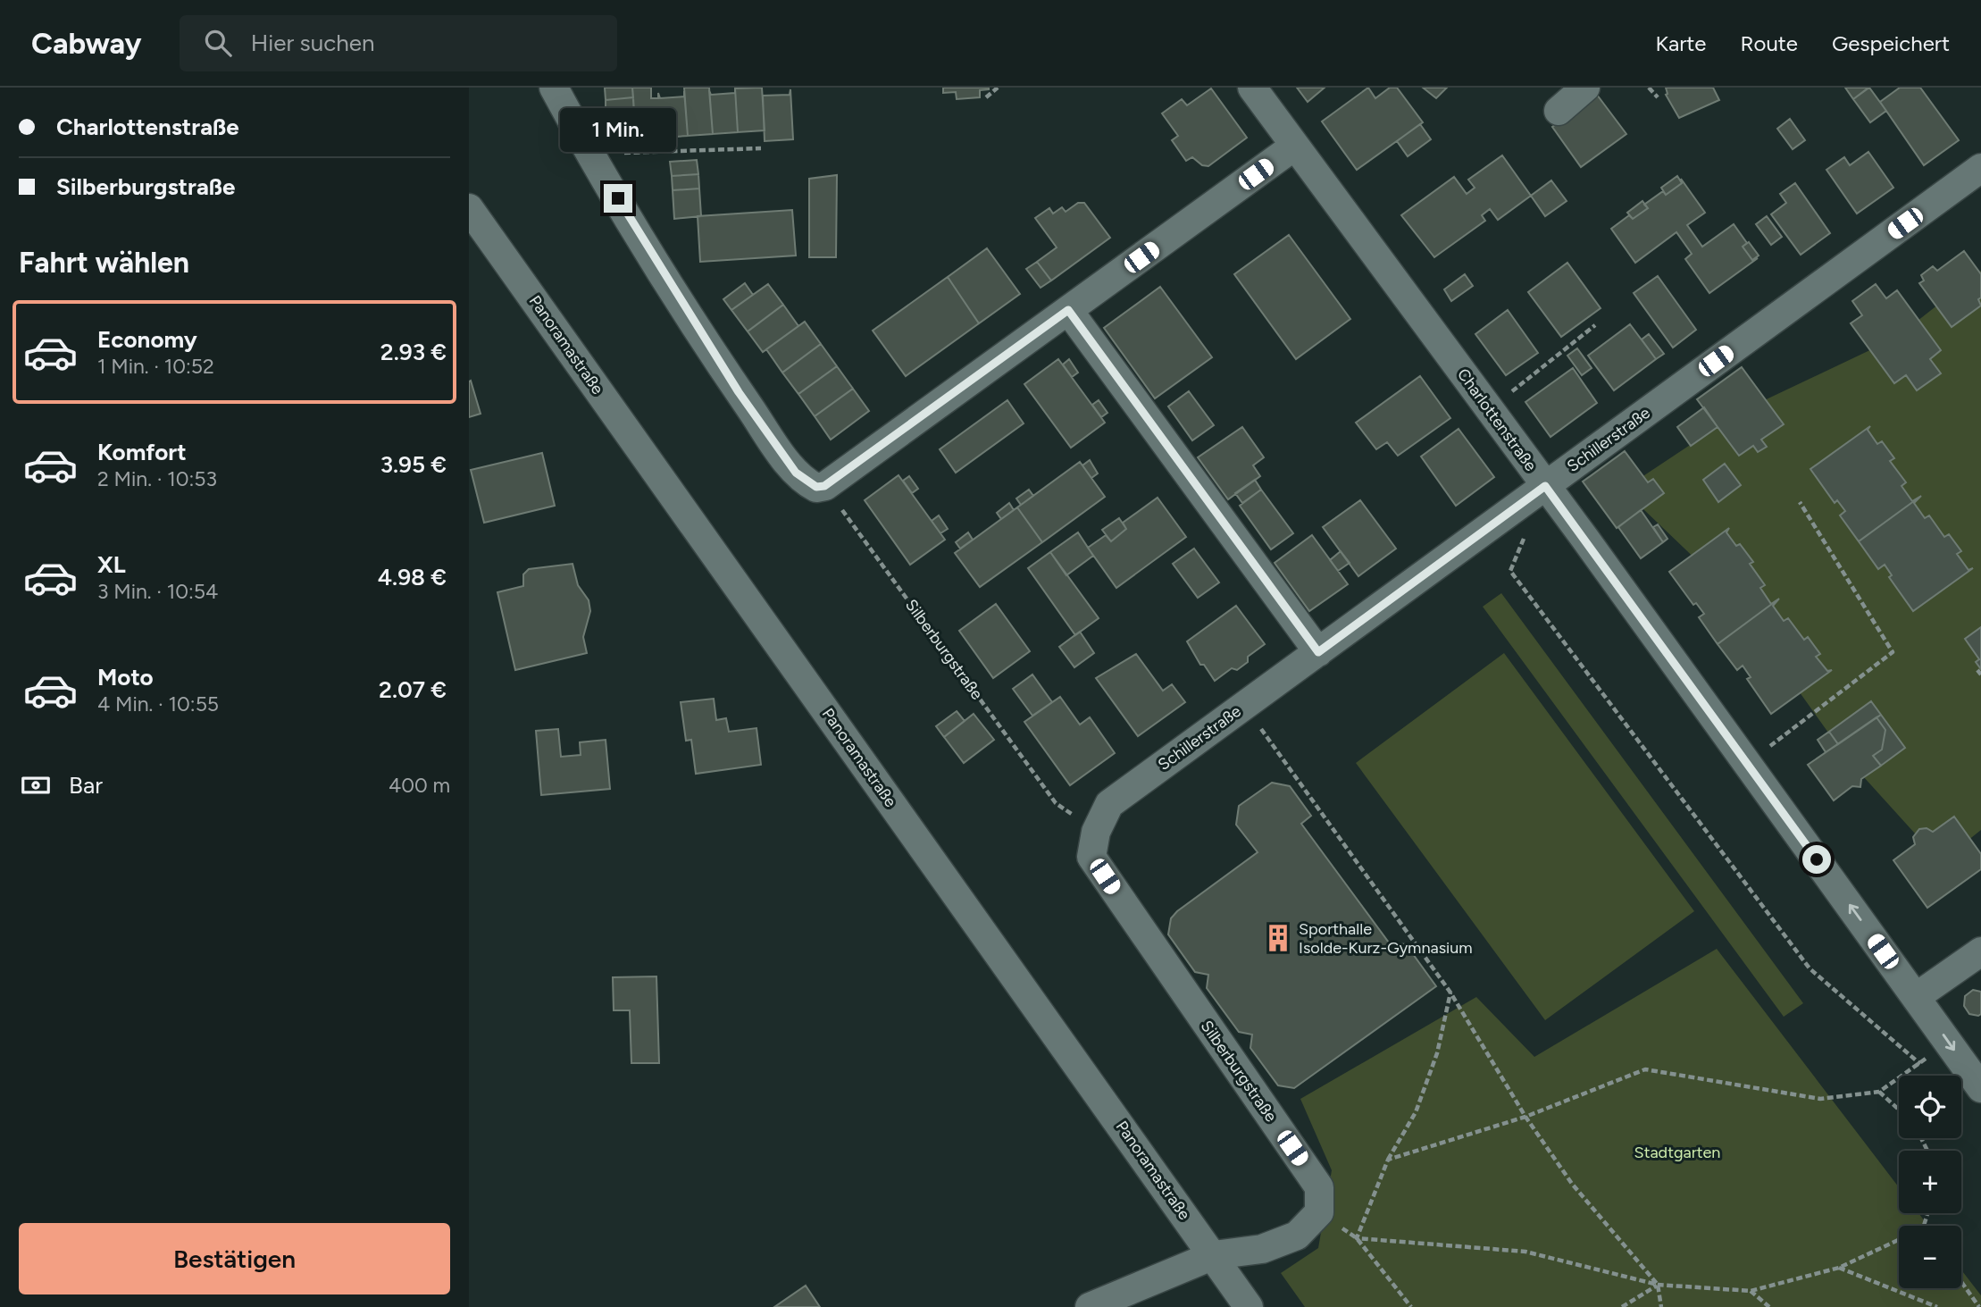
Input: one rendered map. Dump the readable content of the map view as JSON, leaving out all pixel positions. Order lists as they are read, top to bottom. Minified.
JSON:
{"streets":{"street":["Panoramastraße","Charlottenstraße","Schillerstraße","Silberburgstraße"]},"crossings":[["Charlottenstraße","Schillerstraße"],["Schillerstraße","Silberburgstraße"]],"parks":["Stadtgarten"],"places":{"building":["Sporthalle Isolde-Kurz-Gymnasium"]},"page":{"header":"Cabway","search":"Hier suchen","nav":["Karte","Route","Gespeichert"],"banner":["Charlottenstraße","Silberburgstraße"],"bubble":"1 Min.","heading":"Fahrt wählen","list":[{"name":"Economy","note":"1 Min. · 10:52","value":"2.93 €"},{"name":"Komfort","note":"2 Min. · 10:53","value":"3.95 €"},{"name":"XL","note":"3 Min. · 10:54","value":"4.98 €"},{"name":"Moto","note":"4 Min. · 10:55","value":"2.07 €"}],"pay":["Bar","400 m"],"map_buttons":["+","−"],"buttons":"Bestätigen"}}
